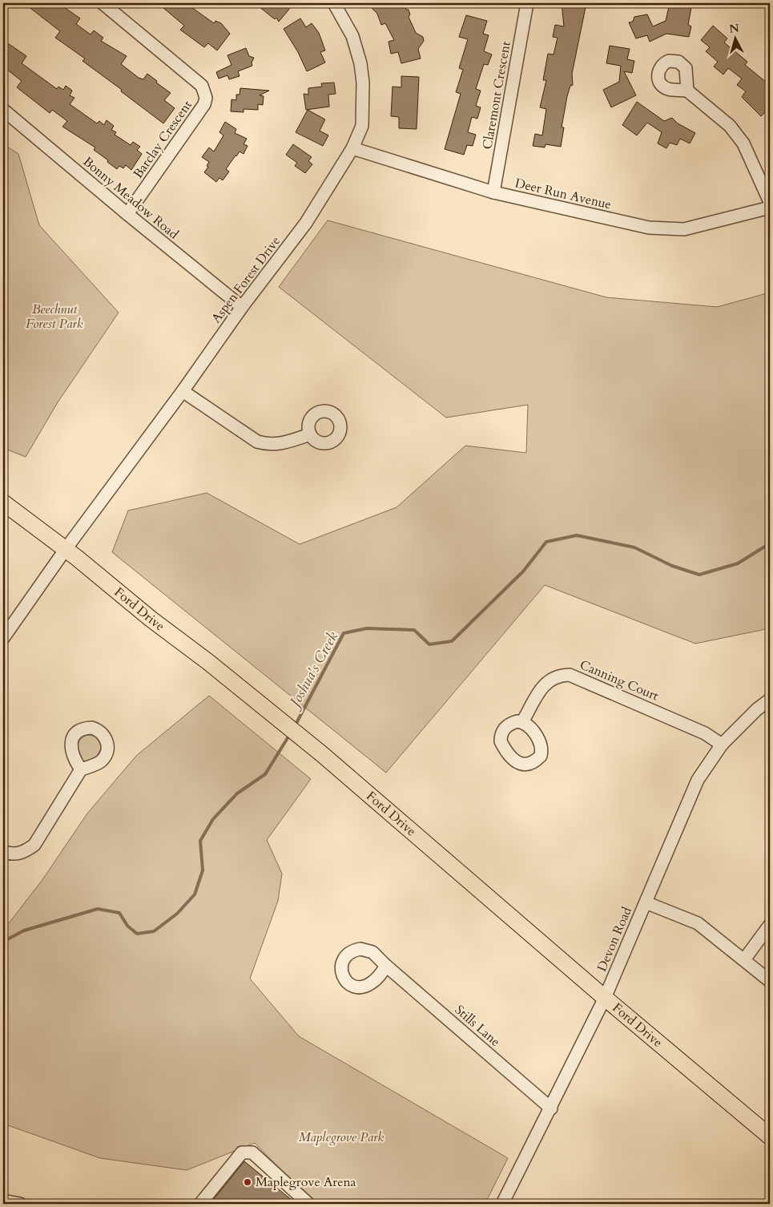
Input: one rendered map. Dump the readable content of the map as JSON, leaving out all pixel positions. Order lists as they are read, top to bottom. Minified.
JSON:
{"streets":{"main road":["Ford Drive"],"street":["Claremont Crescent","Barclay Crescent","Deer Run Avenue","Bonny Meadow Road","Aspen Forest Drive","Canning Court","Devon Road","Stills Lane"]},"crossings":[["Claremont Crescent","Deer Run Avenue"],["Barclay Crescent","Bonny Meadow Road"],["Deer Run Avenue","Aspen Forest Drive"],["Bonny Meadow Road","Aspen Forest Drive"],["Aspen Forest Drive","Ford Drive"],["Ford Drive","Devon Road"],["Canning Court","Devon Road"],["Devon Road","Stills Lane"]],"water":["Joshua's Creek"],"parks":["Beechnut Forest Park","Maplegrove Park"],"places":["Maplegrove Arena"],"north":"top"}
